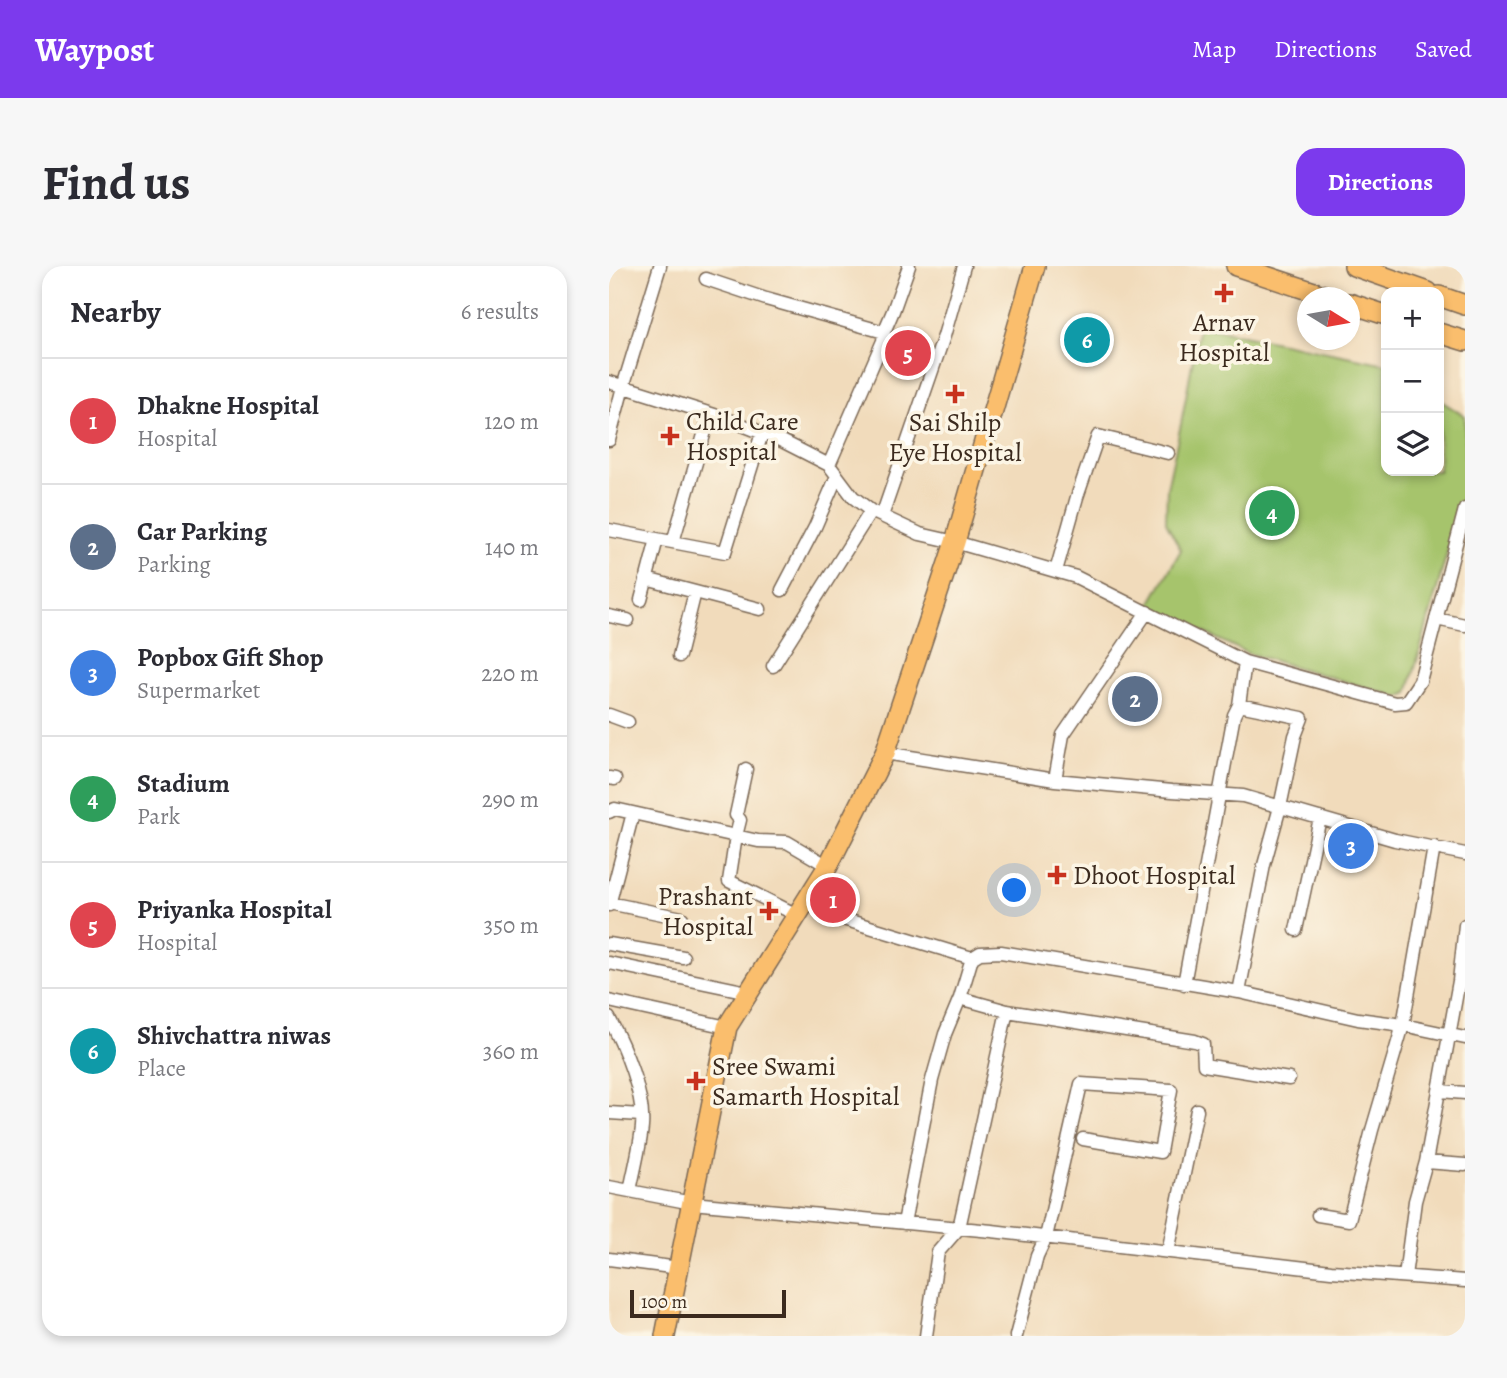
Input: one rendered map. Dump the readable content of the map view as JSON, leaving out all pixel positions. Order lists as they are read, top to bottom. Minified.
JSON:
{"places":{"health":["Arnav Hospital","Sai Shilp Eye Hospital","Child Care Hospital","Dhoot Hospital","Prashant Hospital","Sree Swami Samarth Hospital"]},"scale_bar":"100 m","north":"right","page":{"header":"Waypost","nav":["Map","Directions","Saved"],"buttons":"Directions","title":"Find us","heading":["Nearby","6 results"],"map_buttons":["+","−"],"pins":["6","5","4","2","3","1"],"list":[{"mark":"1","name":"Dhakne Hospital","note":"Hospital","value":"120 m"},{"mark":"2","name":"Car Parking","note":"Parking","value":"140 m"},{"mark":"3","name":"Popbox Gift Shop","note":"Supermarket","value":"220 m"},{"mark":"4","name":"Stadium","note":"Park","value":"290 m"},{"mark":"5","name":"Priyanka Hospital","note":"Hospital","value":"350 m"},{"mark":"6","name":"Shivchattra niwas","note":"Place","value":"360 m"}],"scale":"100 m"}}
